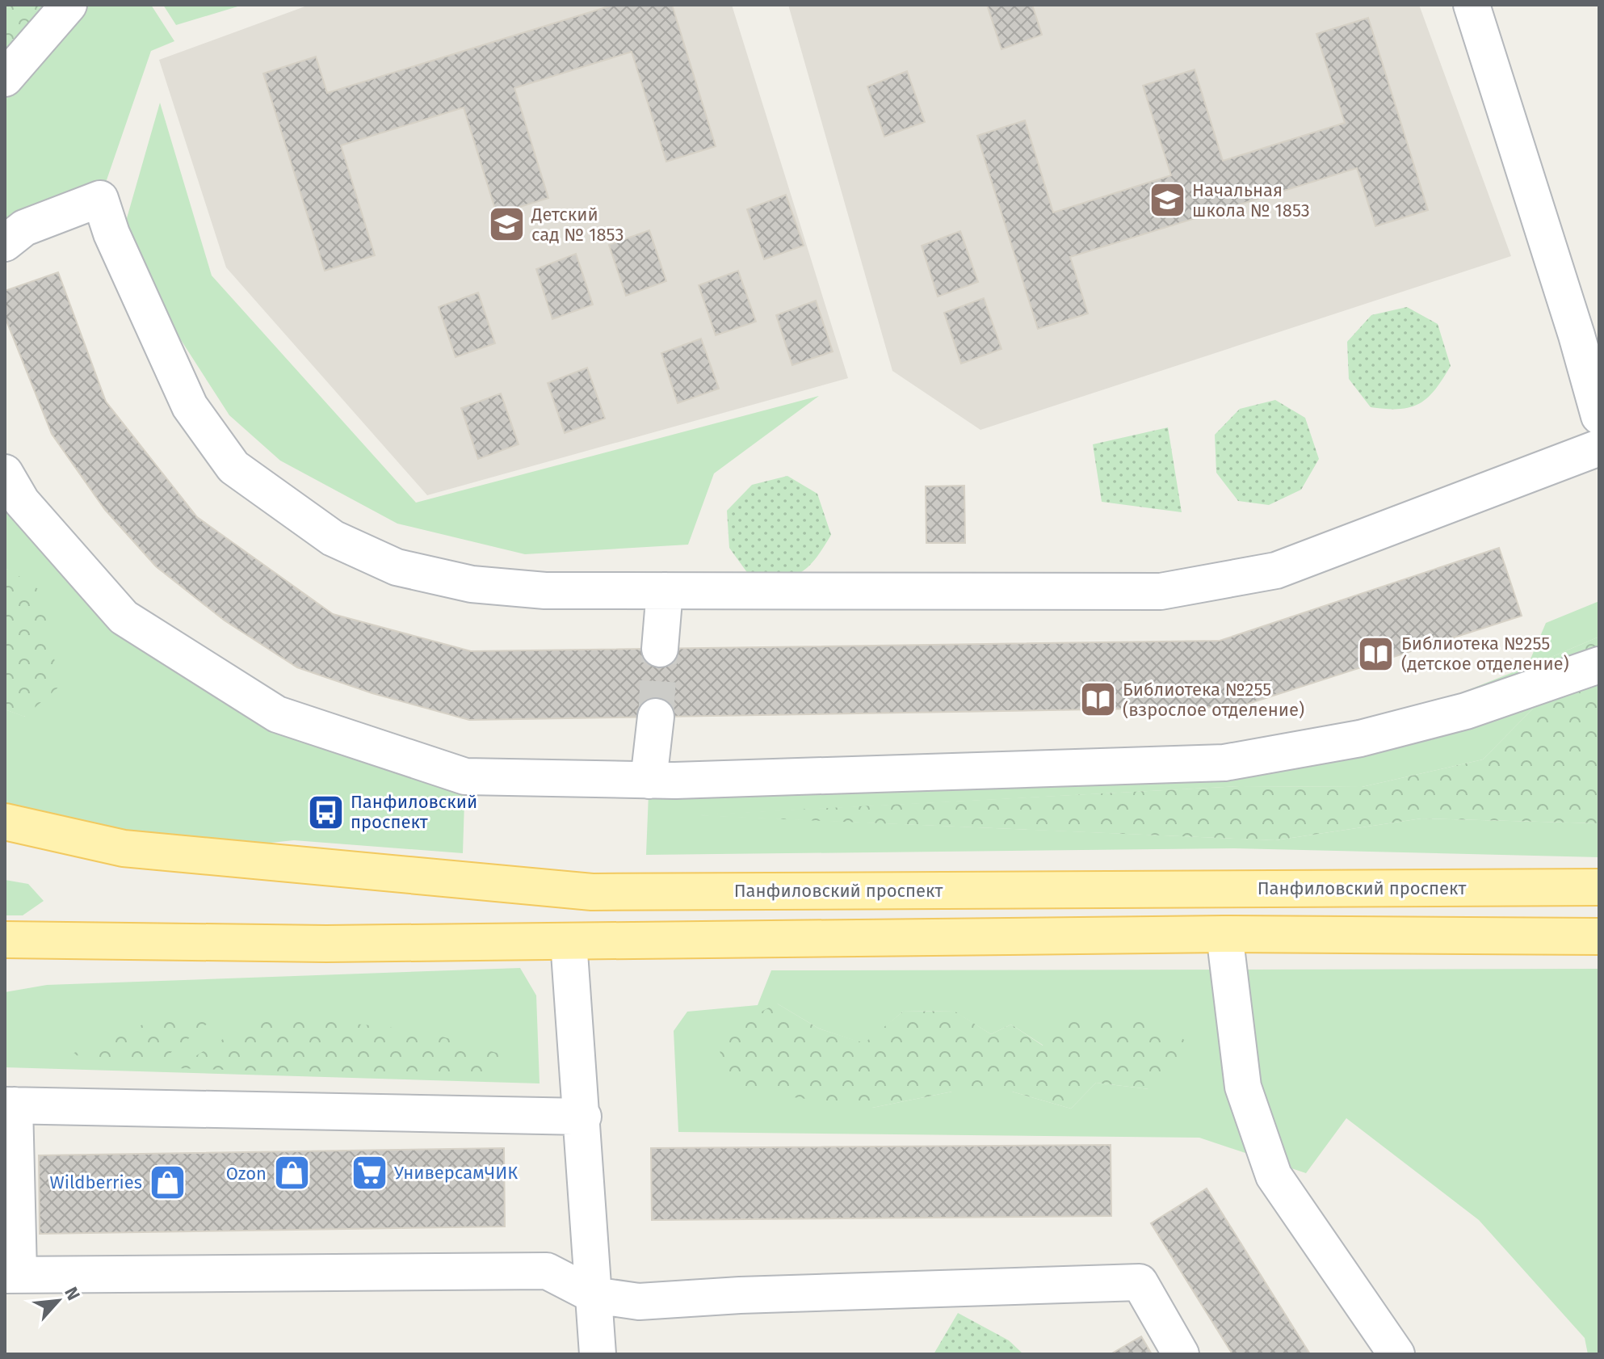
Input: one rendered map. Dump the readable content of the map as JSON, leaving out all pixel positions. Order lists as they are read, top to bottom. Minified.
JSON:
{"streets":{"main road":["Панфиловский проспект"]},"places":{"school or university":["Начальная школа № 1853","Детский сад № 1853"],"library":["Библиотека №255 (детское отделение)","Библиотека №255 (взрослое отделение)"],"bus stop":["Панфиловский проспект"],"supermarket":["УниверсамЧИК"],"shop":["Ozon","Wildberries"]},"north":"top right"}
